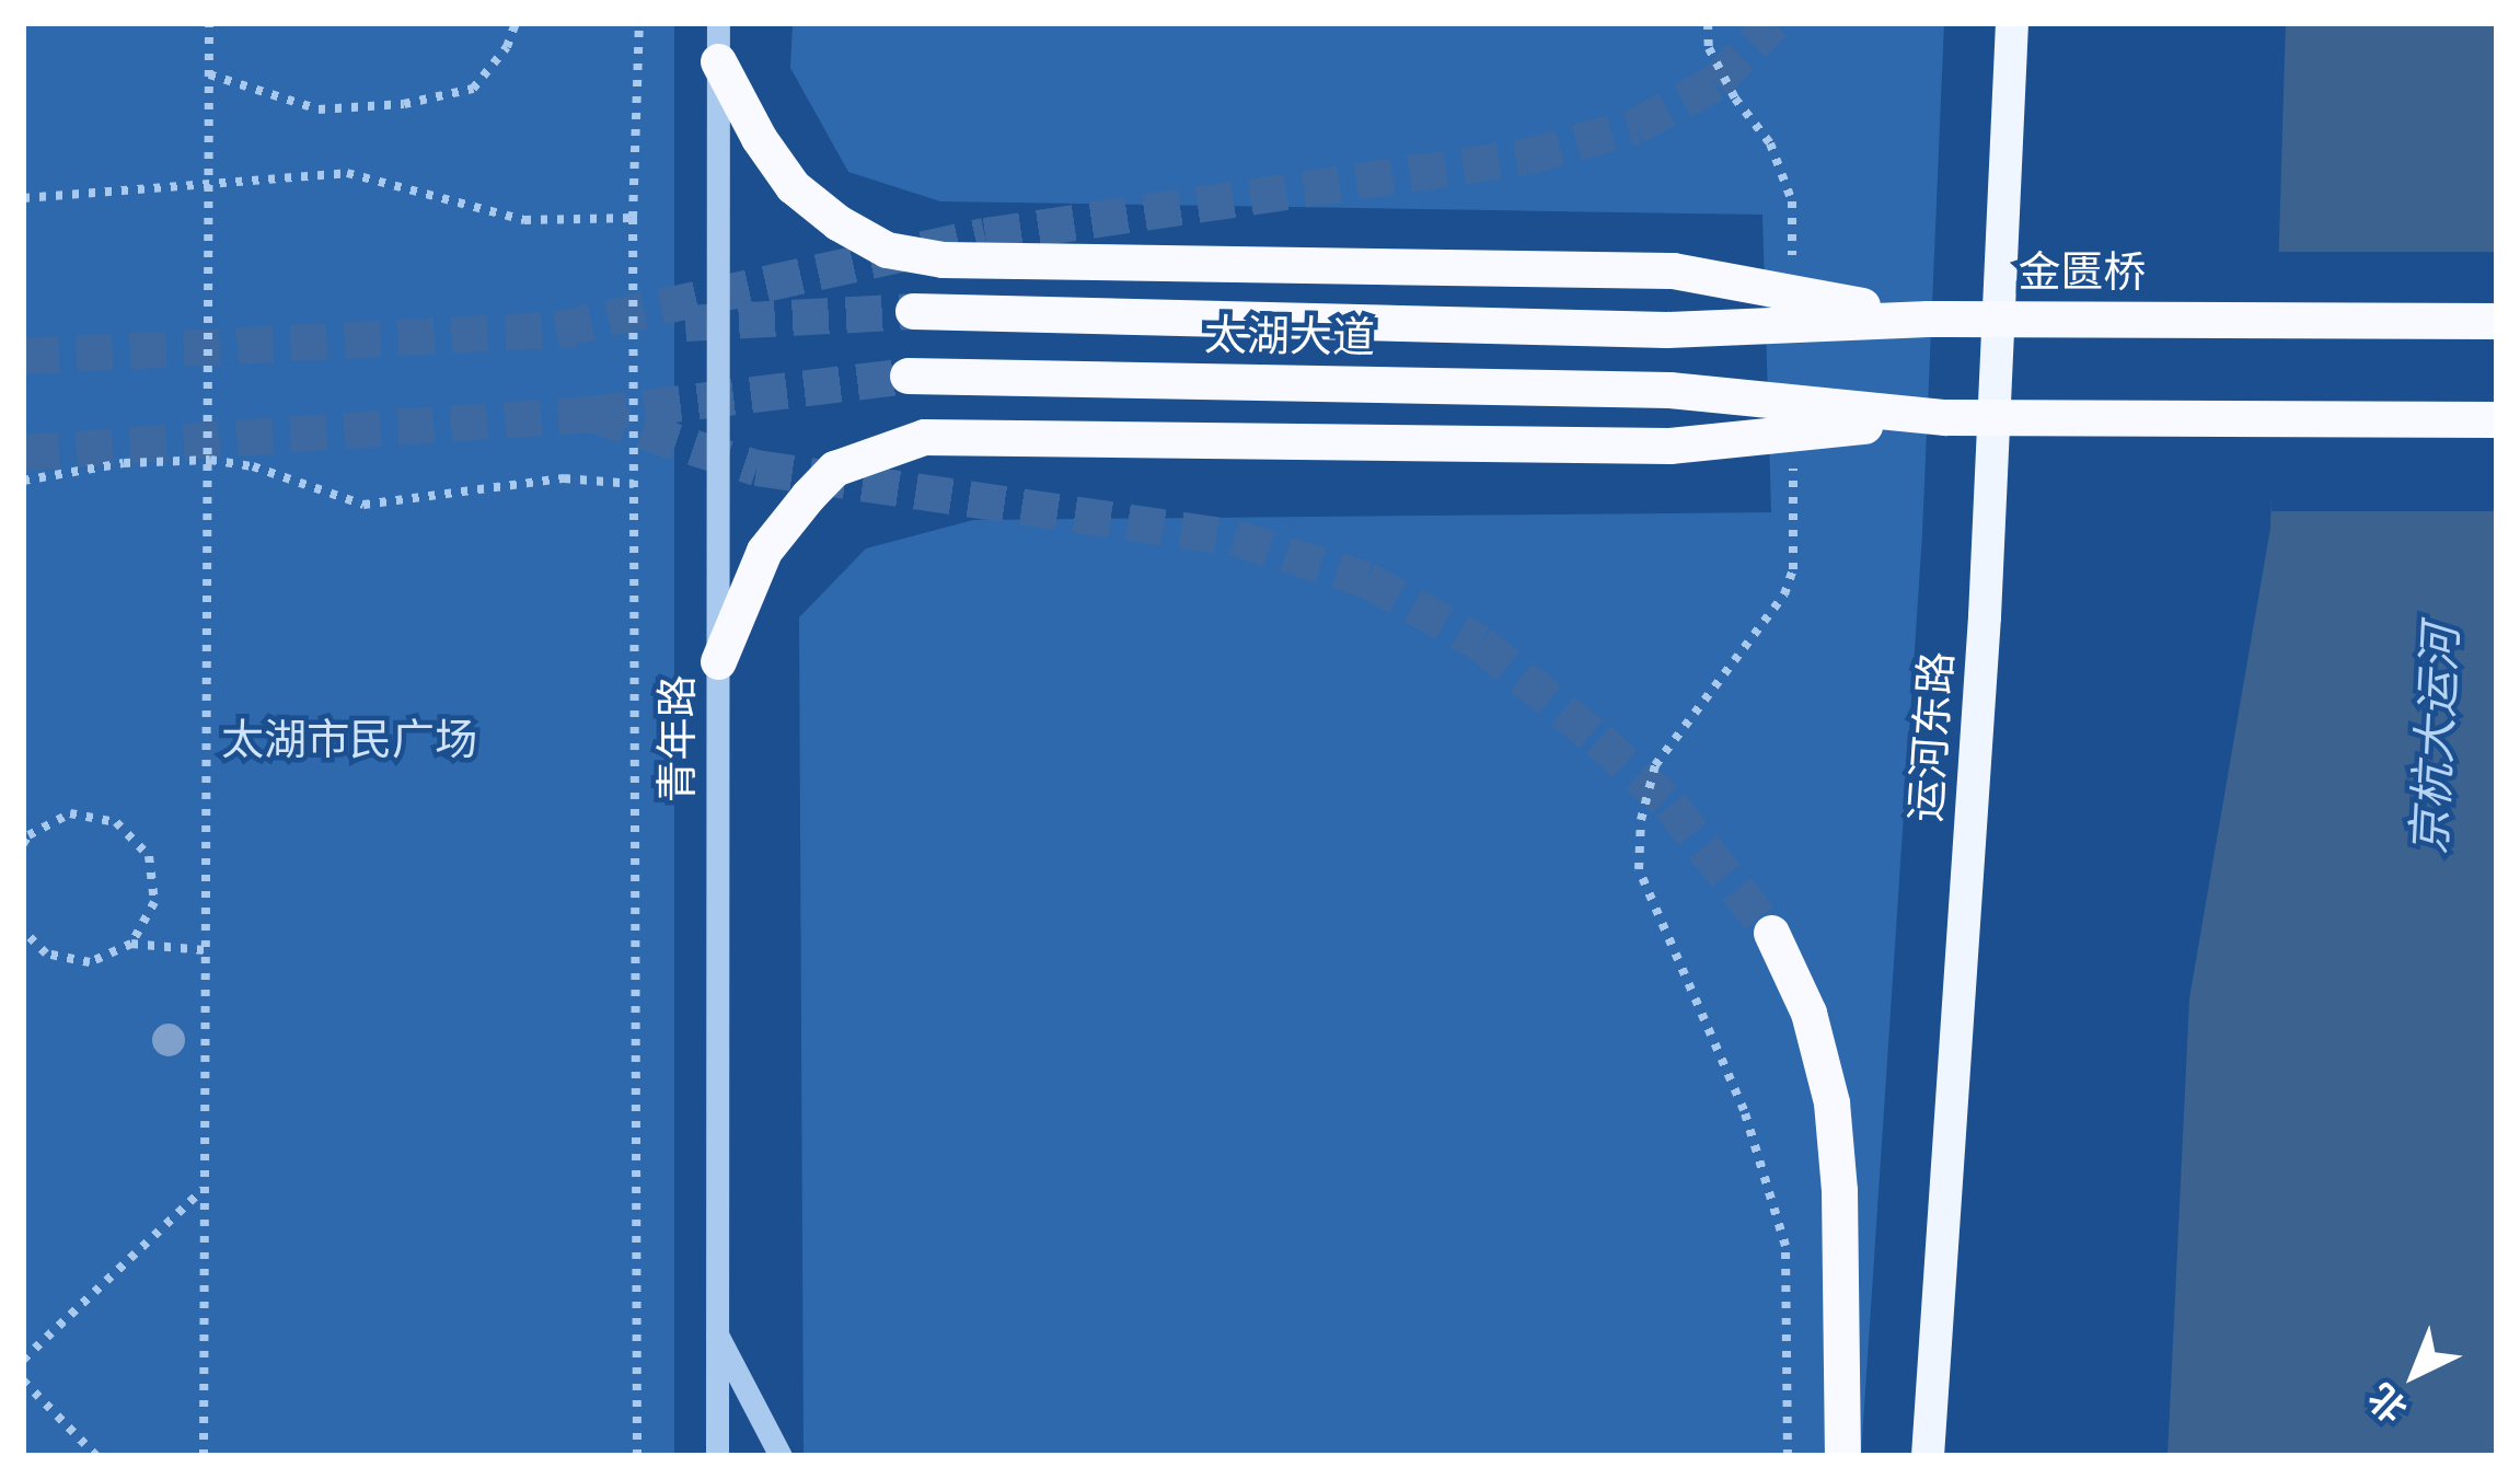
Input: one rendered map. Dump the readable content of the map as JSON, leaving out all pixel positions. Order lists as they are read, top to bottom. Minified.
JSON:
{"streets":{"highway":["金匮桥","太湖大道"],"main road":["运河东路"],"street":["青年路"]},"crossings":[["金匮桥","太湖大道"]],"water":["京杭大运河"],"parks":["太湖市民广场"],"north":"bottom left"}
